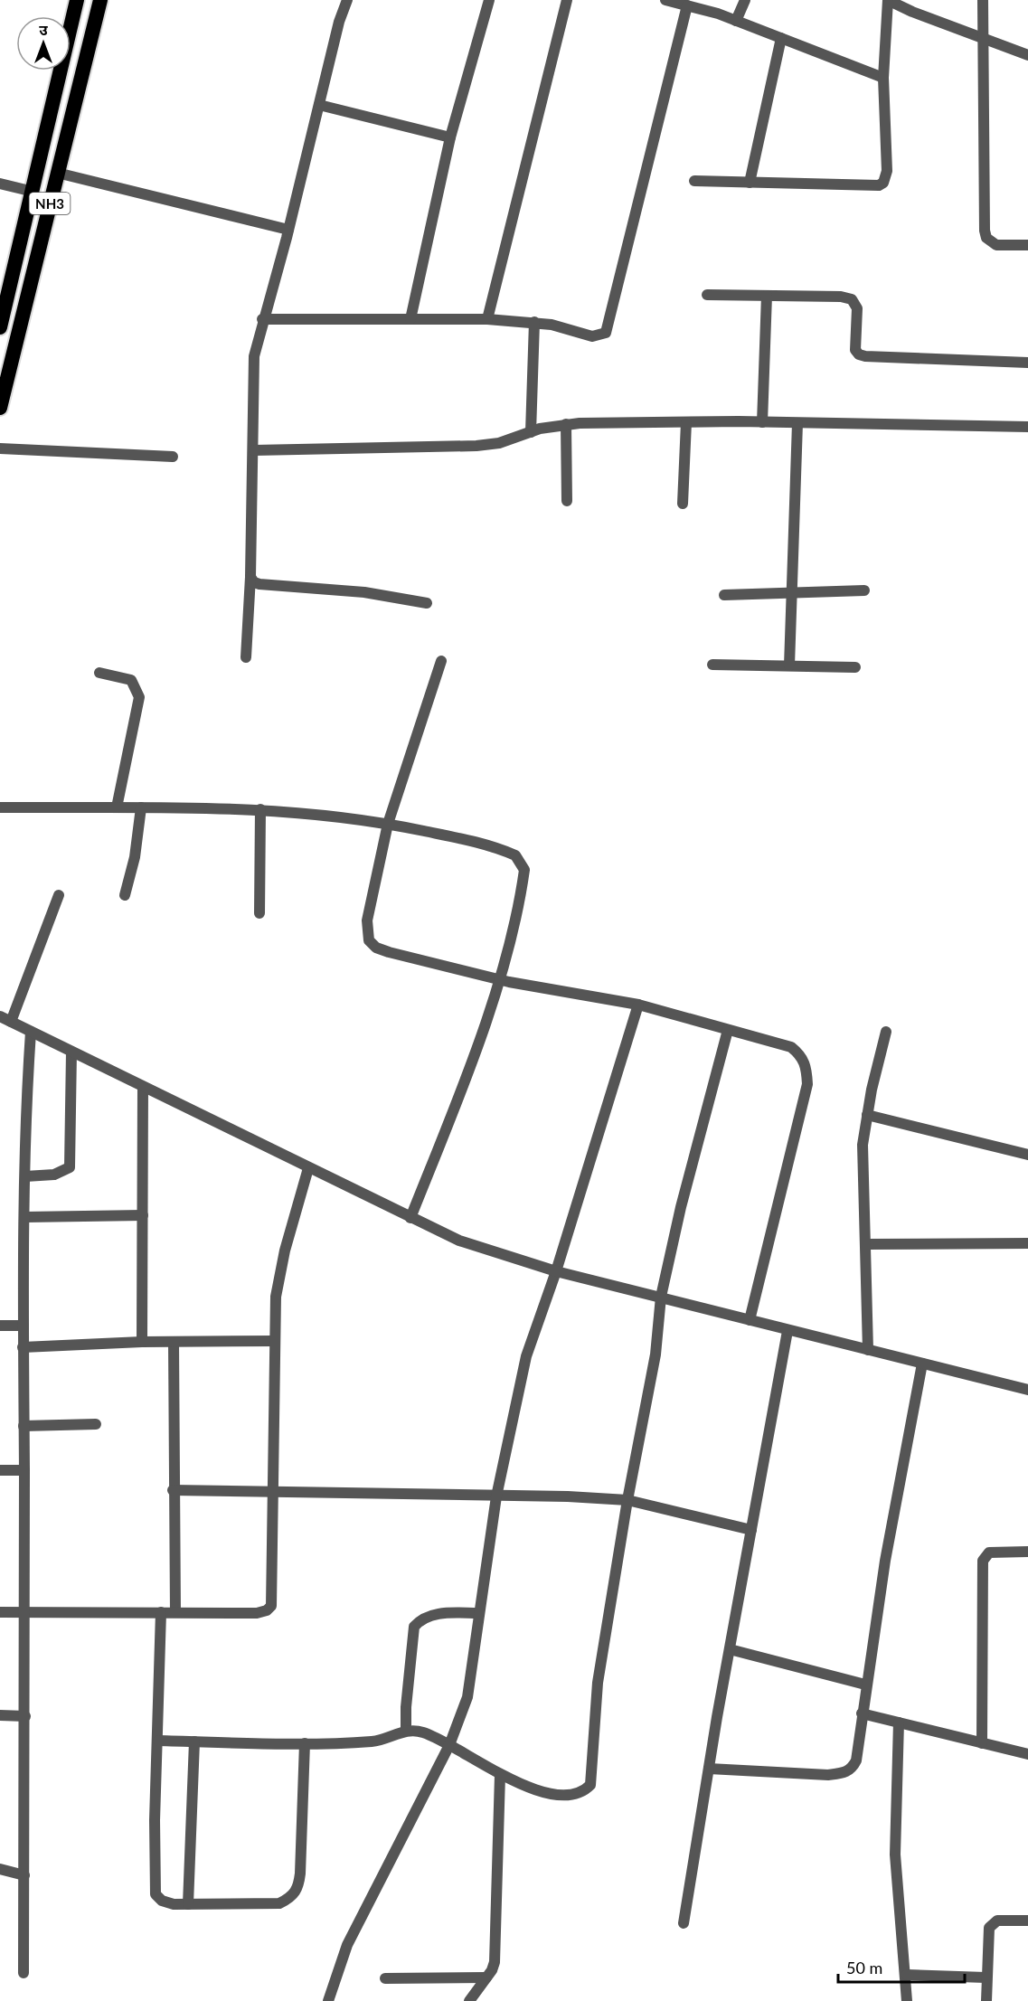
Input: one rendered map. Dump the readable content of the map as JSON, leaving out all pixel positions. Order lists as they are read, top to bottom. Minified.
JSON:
{"streets":{"highway":["NH3"]},"scale_bar":"50 m","north":"top"}
